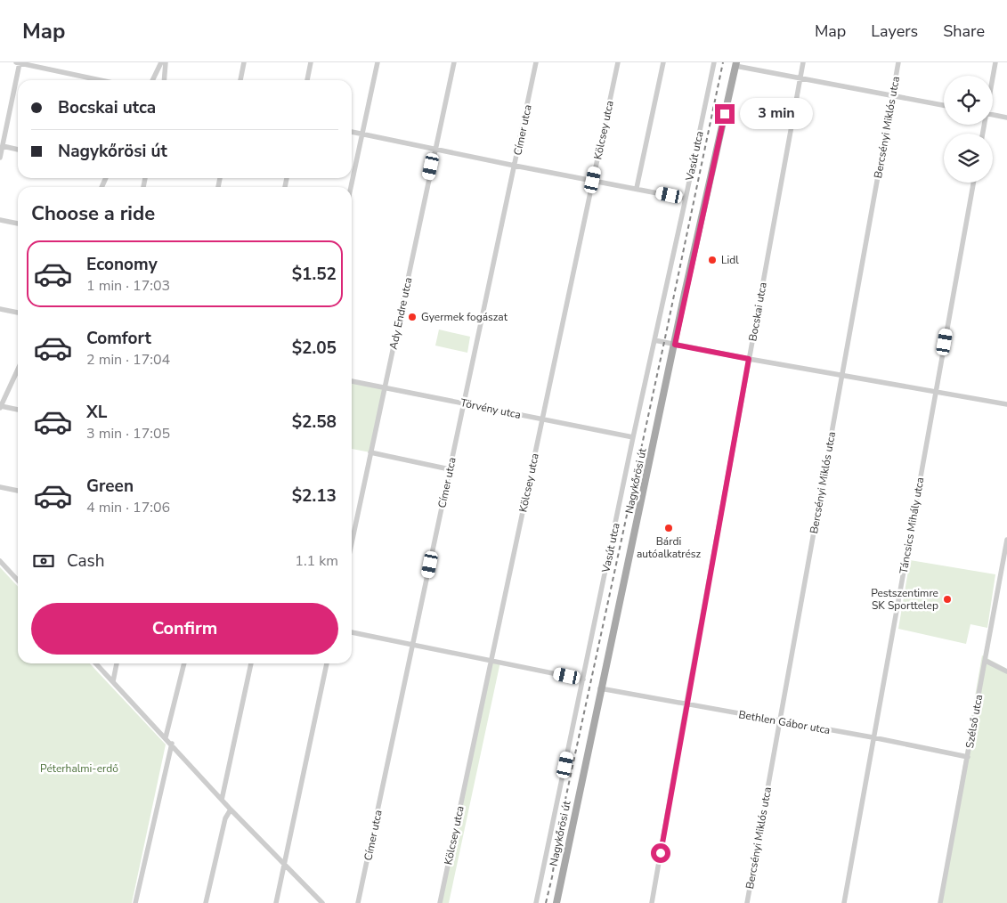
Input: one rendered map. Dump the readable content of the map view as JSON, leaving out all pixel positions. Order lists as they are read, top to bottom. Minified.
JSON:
{"streets":{"main road":["Nagykőrösi út"],"street":["Bercsényi Miklós utca","Címer utca","Kölcsey utca","Vasút utca","Bocskai utca","Ady Endre utca","Törvény utca","Táncsics Mihály utca","Szélső utca","Bethlen Gábor utca"]},"crossings":[["Bercsényi Miklós utca","Bethlen Gábor utca"],["Címer utca","Törvény utca"],["Kölcsey utca","Törvény utca"],["Vasút utca","Törvény utca"],["Bocskai utca","Bethlen Gábor utca"],["Ady Endre utca","Törvény utca"],["Nagykőrösi út","Bethlen Gábor utca"],["Táncsics Mihály utca","Bethlen Gábor utca"],["Szélső utca","Bethlen Gábor utca"]],"parks":["Péterhalmi-erdő"],"places":["Lidl","Gyermek fogászat","Bárdi autóalkatrész","Pestszentimre SK Sporttelep"],"page":{"header":"Map","nav":["Map","Layers","Share"],"banner":["Bocskai utca","Nagykőrösi út"],"bubble":"3 min","heading":"Choose a ride","list":[{"name":"Economy","note":"1 min · 17:03","value":"$1.52"},{"name":"Comfort","note":"2 min · 17:04","value":"$2.05"},{"name":"XL","note":"3 min · 17:05","value":"$2.58"},{"name":"Green","note":"4 min · 17:06","value":"$2.13"}],"pay":["Cash","1.1 km"],"buttons":"Confirm"}}
